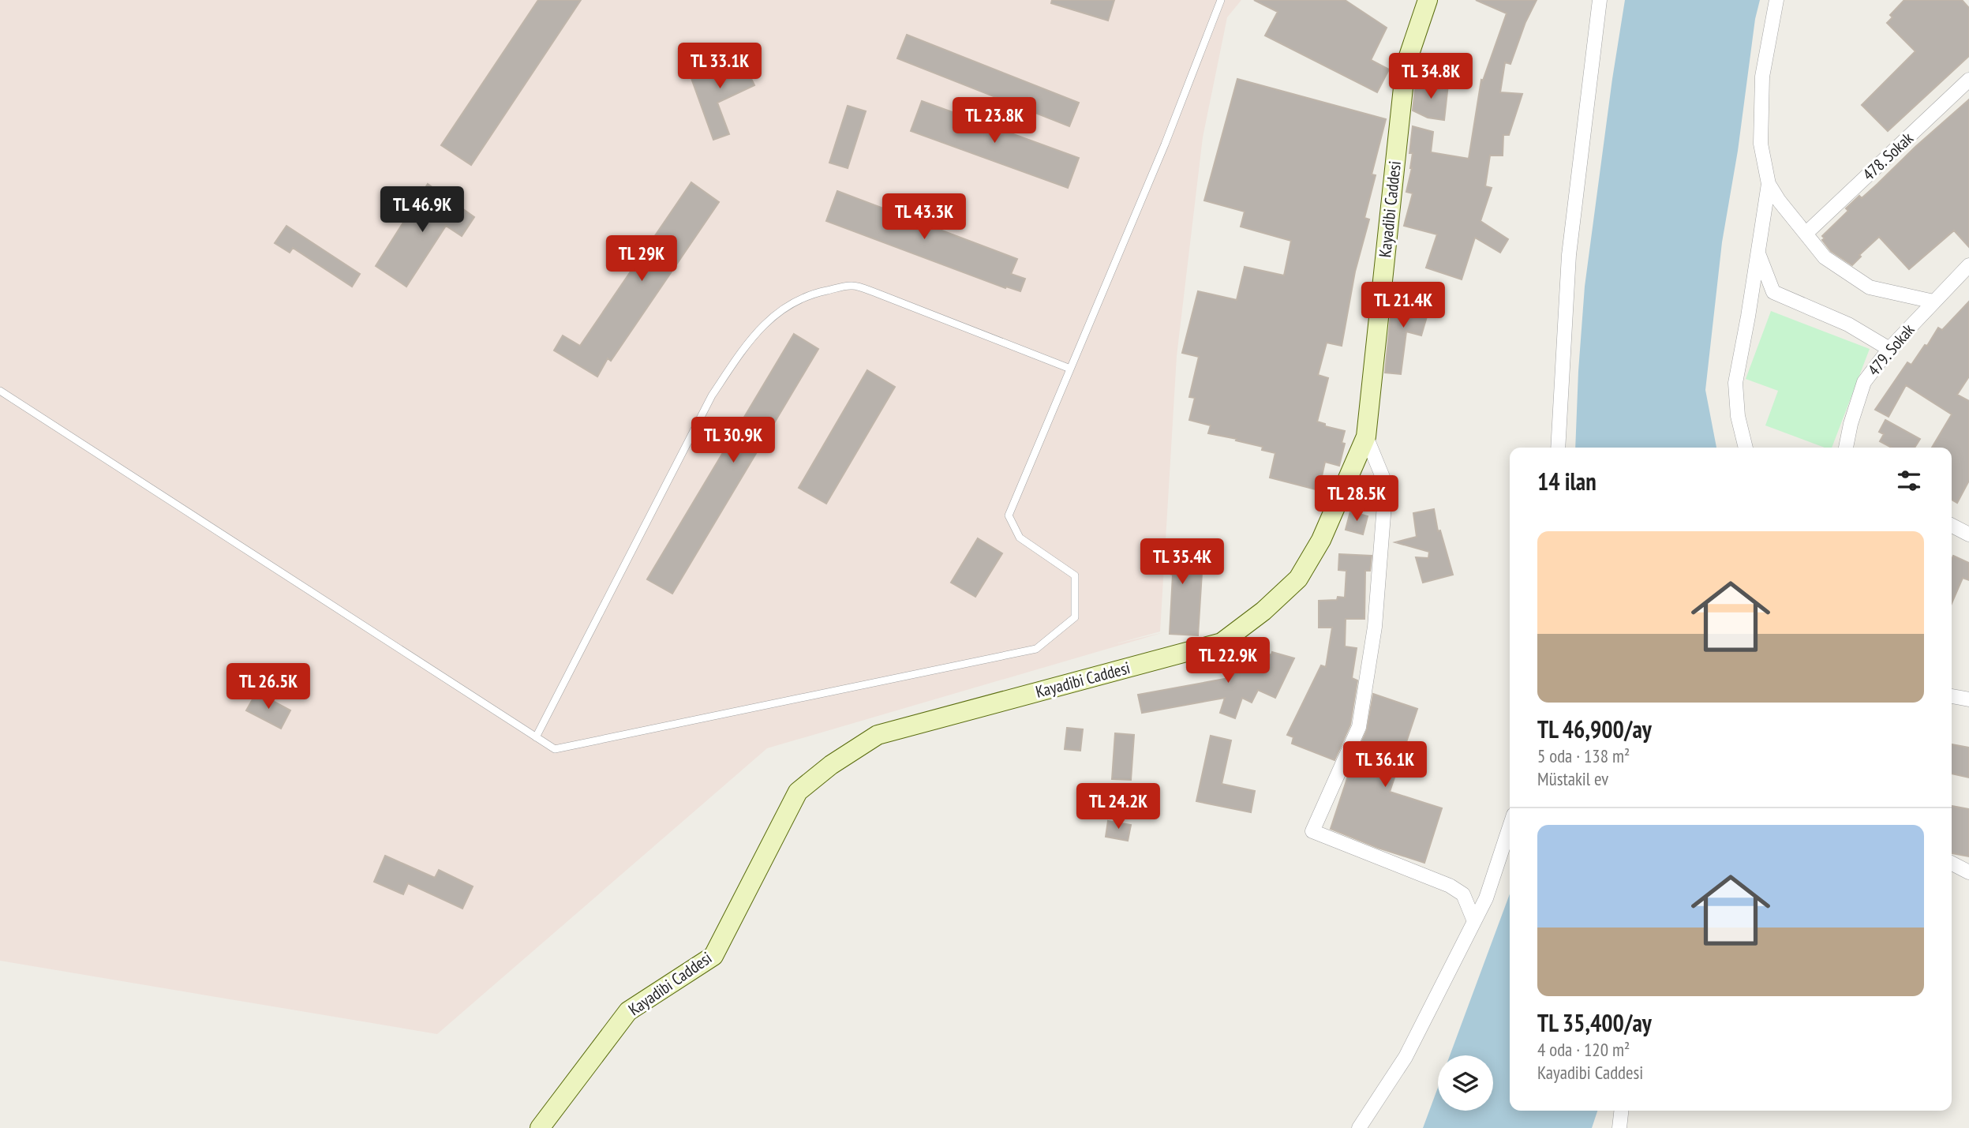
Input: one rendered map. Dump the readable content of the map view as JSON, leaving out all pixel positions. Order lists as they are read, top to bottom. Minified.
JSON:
{"streets":{"street":["478. Sokak","Kayadibi Caddesi","479. Sokak"]},"page":{"price":["TL 33.1K","TL 34.8K","TL 23.8K","TL 46.9K","TL 43.3K","TL 29K","TL 21.4K","TL 30.9K","TL 28.5K","TL 35.4K","TL 22.9K","TL 26.5K","TL 36.1K","TL 24.2K"],"heading":"14 ilan","list":[{"name":"TL 46,900/ay","note":"5 oda · 138 m² · Müstakil ev"},{"name":"TL 35,400/ay","note":"4 oda · 120 m² · Kayadibi Caddesi"}]}}
